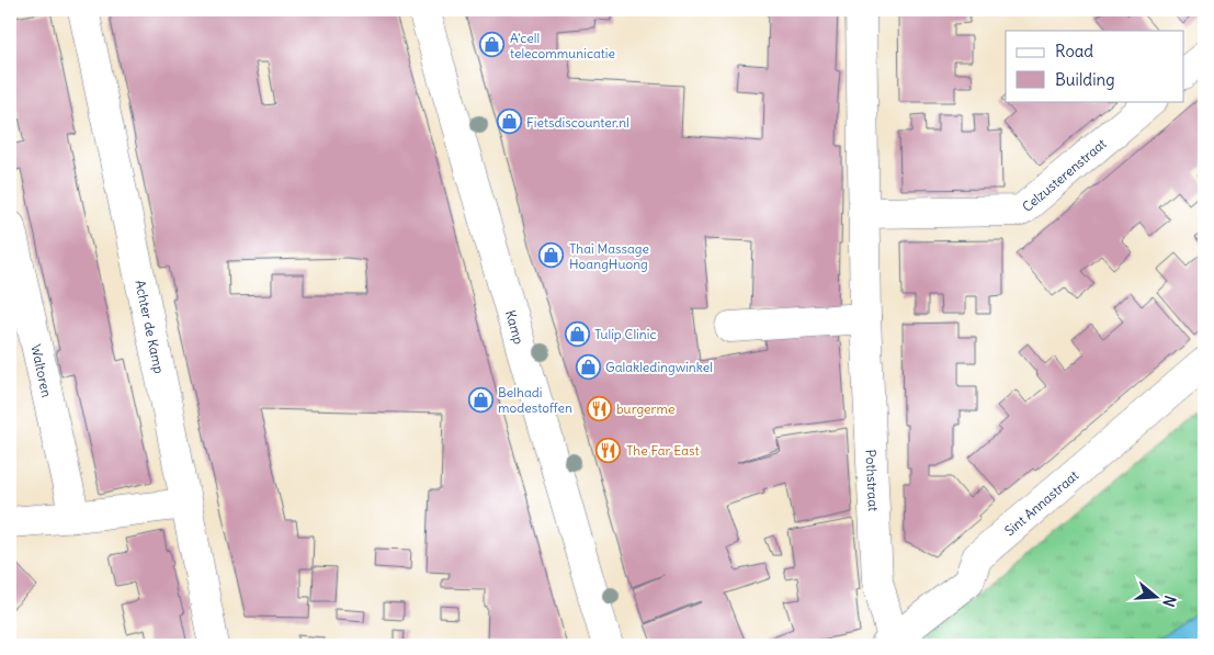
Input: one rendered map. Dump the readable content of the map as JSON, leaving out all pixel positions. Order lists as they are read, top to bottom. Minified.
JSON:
{"streets":{"street":["Celzusterenstraat","Achter de Kamp","Kamp","Waltoren","Pothstraat","Sint Annastraat"]},"crossings":[["Celzusterenstraat","Pothstraat"],["Pothstraat","Sint Annastraat"]],"places":{"shop":["A'cell telecommunicatie","Fietsdiscounter.nl","Thai Massage HoangHuong","Tulip Clinic","Galakledingwinkel","Belhadi modestoffen"],"restaurant":["burgerme","The Far East"]},"legend":["Road","Building"],"north":"right"}
